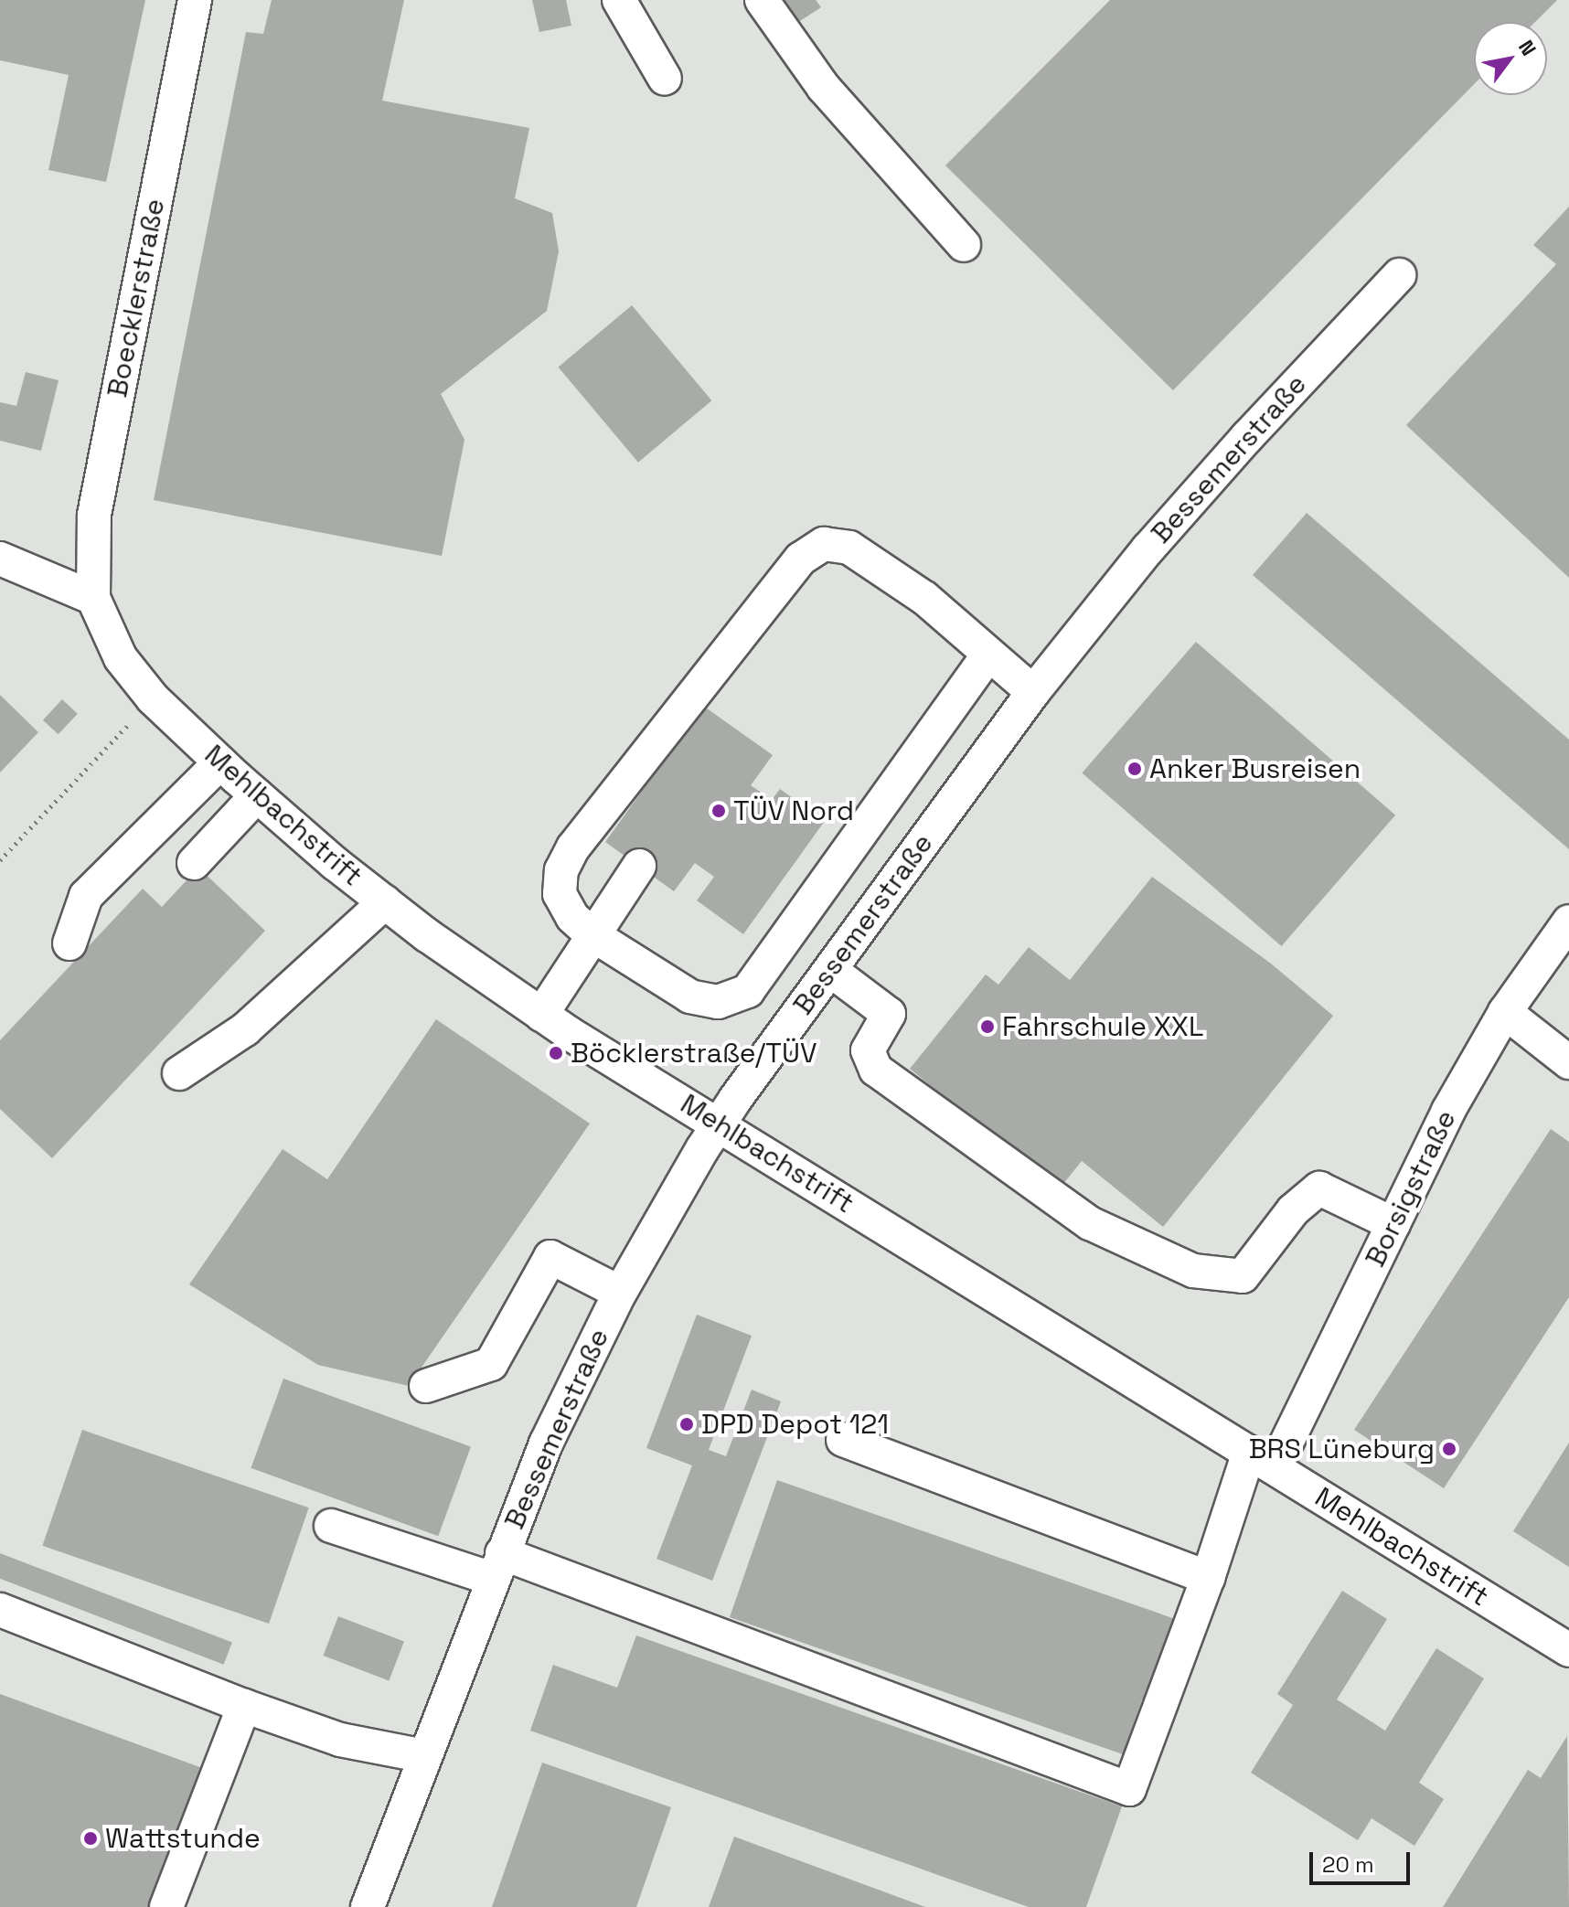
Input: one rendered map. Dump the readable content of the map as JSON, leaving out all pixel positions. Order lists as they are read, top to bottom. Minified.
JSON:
{"streets":{"street":["Boecklerstraße","Bessemerstraße","Mehlbachstrift","Borsigstraße"]},"crossings":[["Boecklerstraße","Mehlbachstrift"],["Bessemerstraße","Mehlbachstrift"],["Bessemerstraße","Borsigstraße"],["Mehlbachstrift","Borsigstraße"]],"places":["Anker Busreisen","TÜV Nord","Fahrschule XXL","Böcklerstraße/TÜV","DPD Depot 121","BRS Lüneburg","Wattstunde"],"scale_bar":"20 m","north":"top right"}
